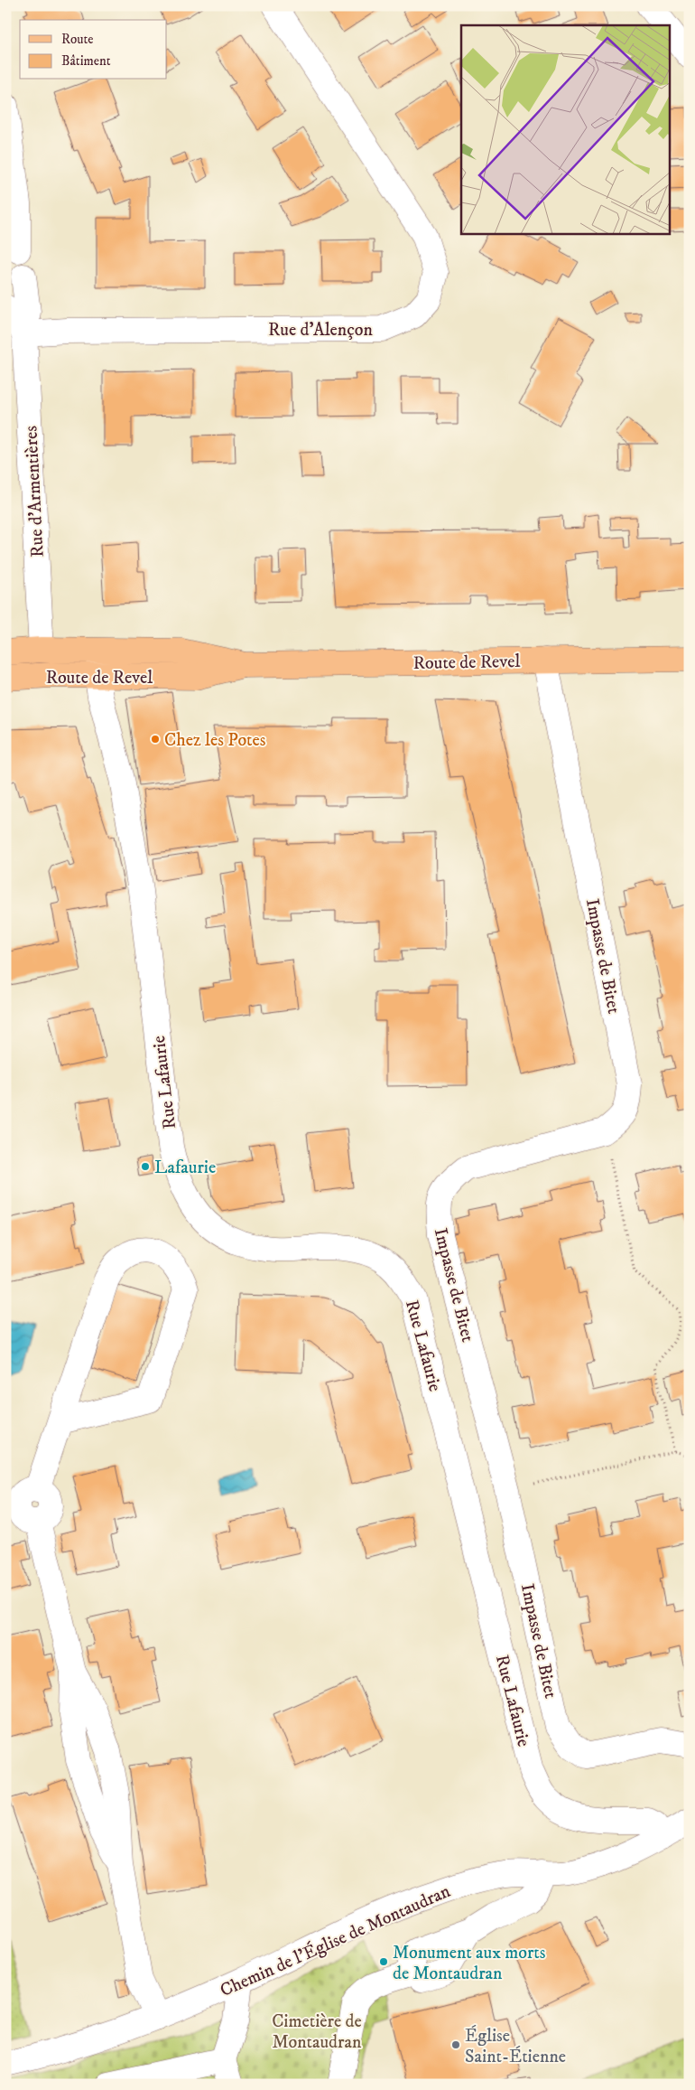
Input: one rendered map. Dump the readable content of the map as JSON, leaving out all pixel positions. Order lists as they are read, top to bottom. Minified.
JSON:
{"streets":{"main road":["Route de Revel"],"street":["Rue d'Alençon","Rue d'Armentières","Impasse de Bitet","Rue Lafaurie","Chemin de l'Église de Montaudran"]},"crossings":[["Rue d'Alençon","Rue d'Armentières"],["Rue d'Armentières","Route de Revel"],["Route de Revel","Impasse de Bitet"],["Route de Revel","Rue Lafaurie"],["Rue Lafaurie","Chemin de l'Église de Montaudran"]],"parks":["Cimetière de Montaudran"],"places":["Chez les Potes","Lafaurie","Monument aux morts de Montaudran","Église Saint-Étienne"],"legend":["Route","Bâtiment"]}
